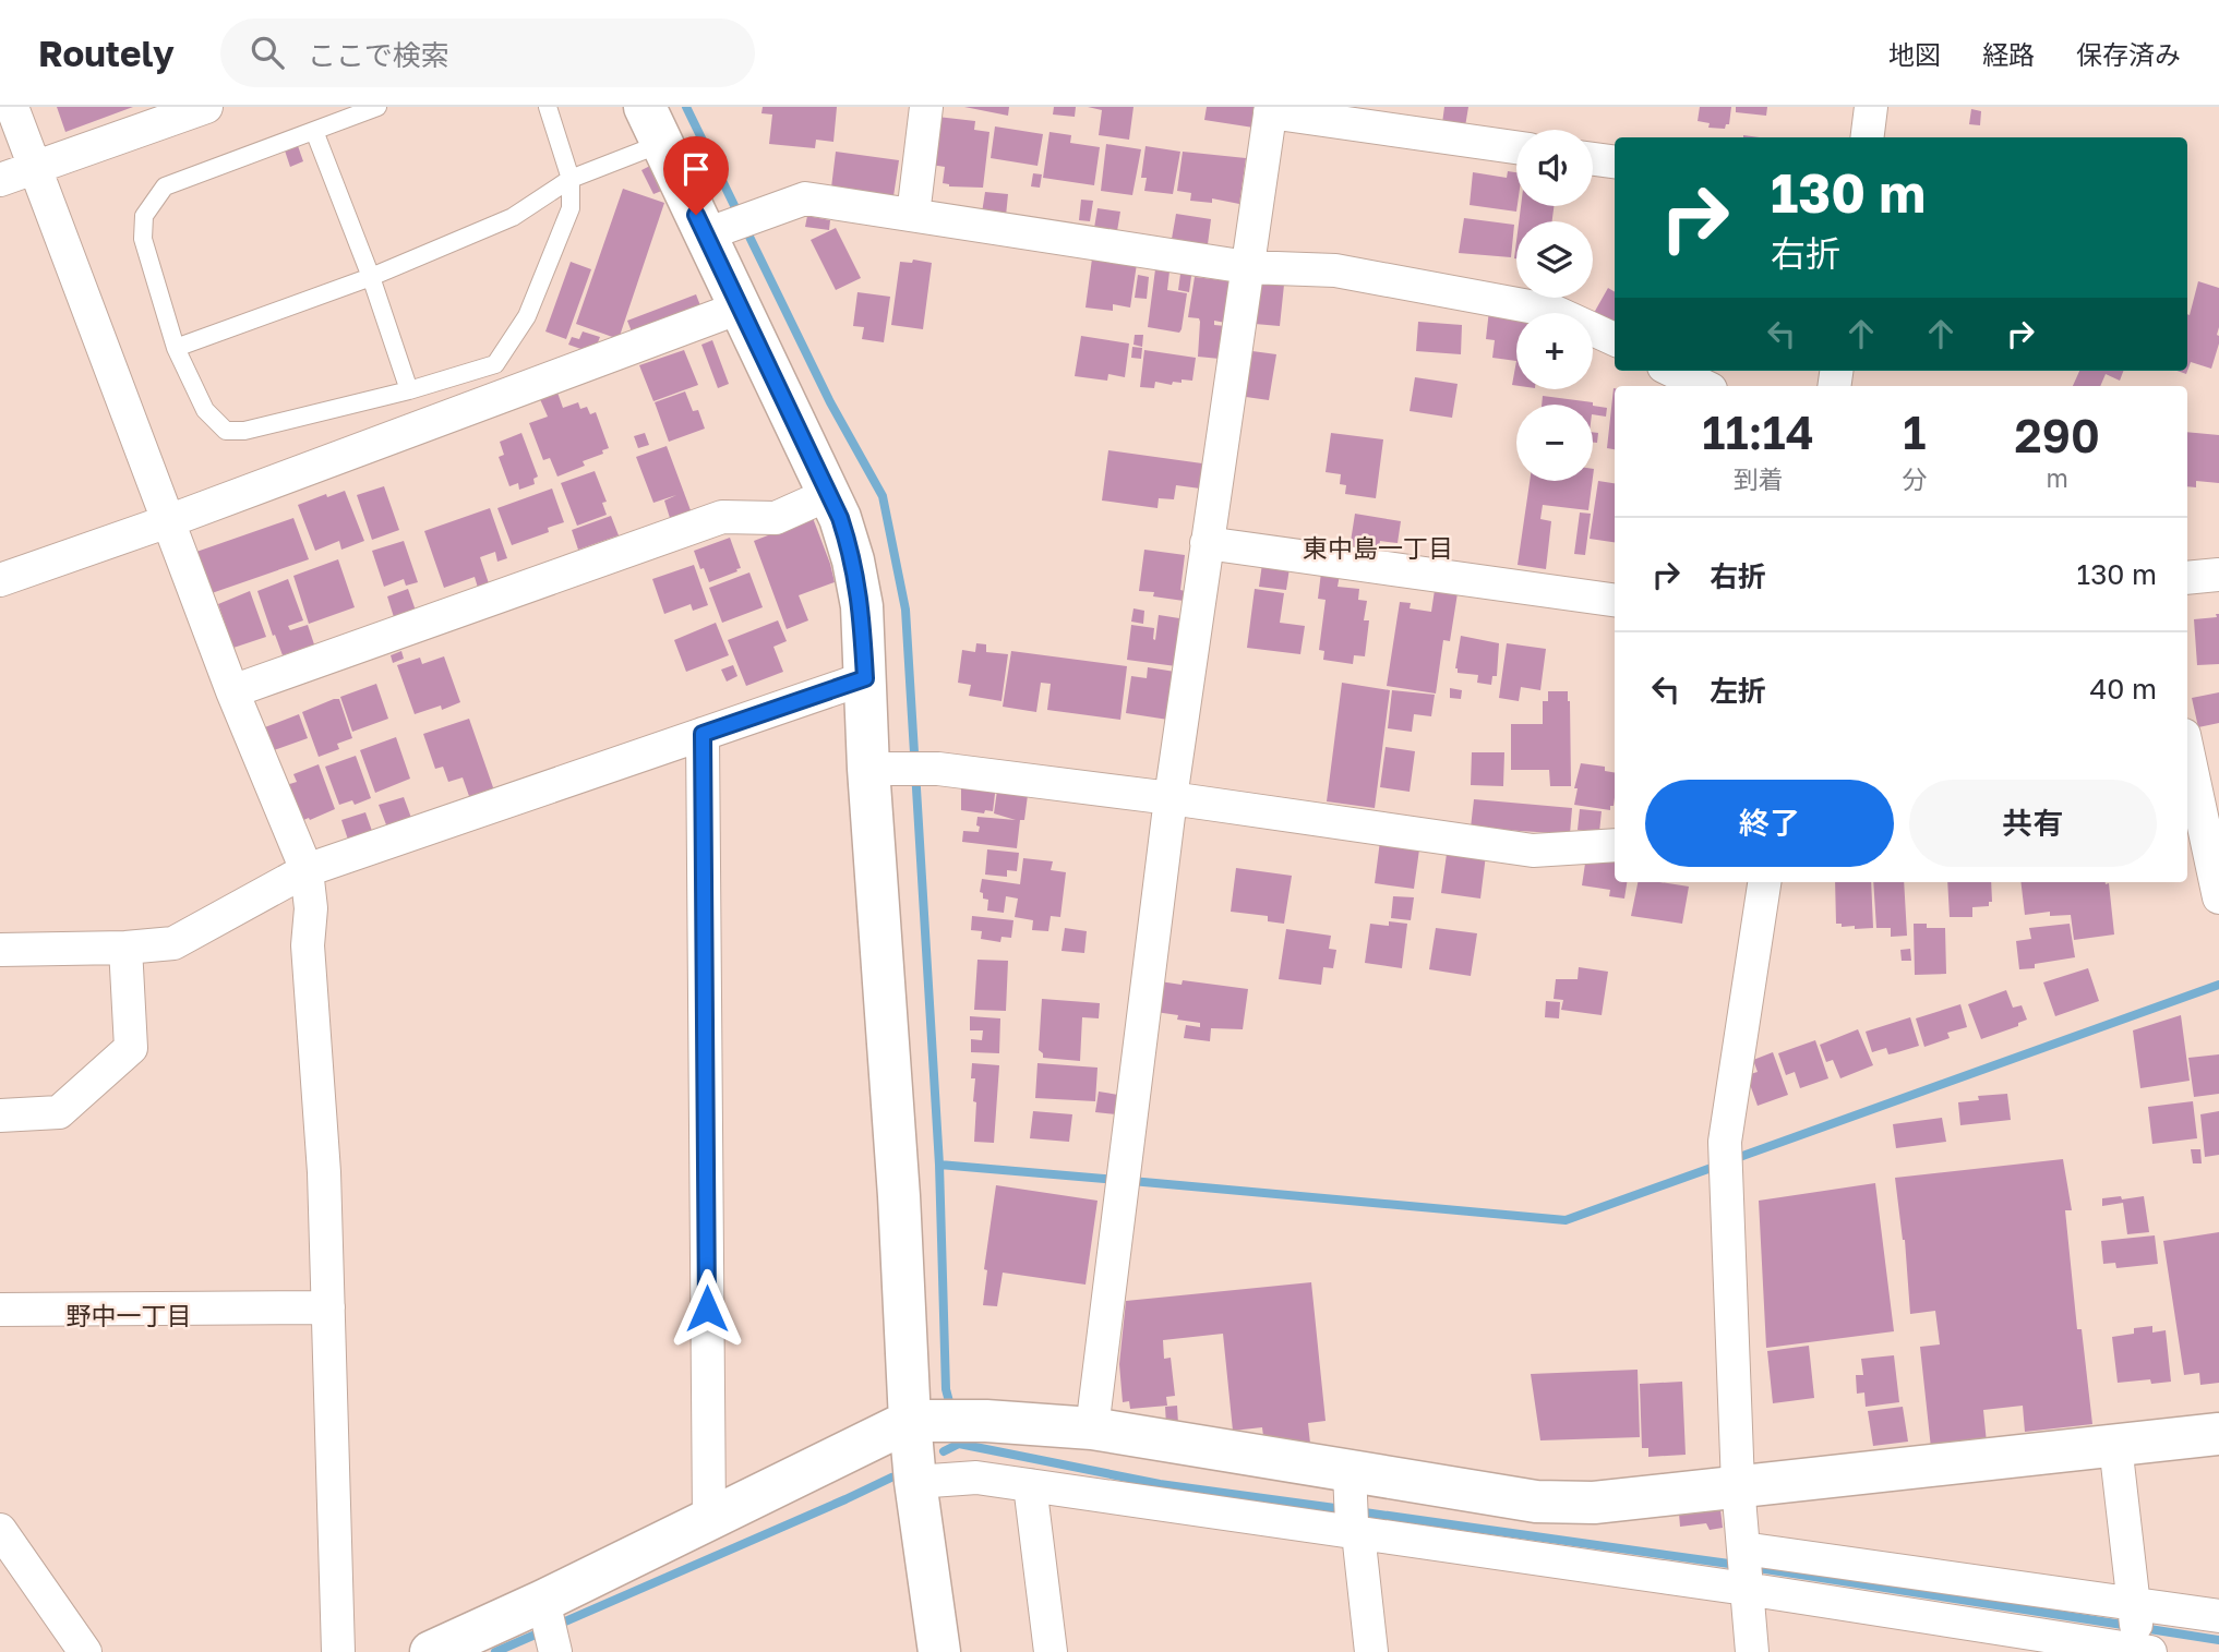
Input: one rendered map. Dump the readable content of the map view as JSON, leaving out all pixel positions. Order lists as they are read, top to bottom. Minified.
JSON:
{"districts":["東中島一丁目","野中一丁目"],"page":{"header":"Routely","search":"ここで検索","nav":["地図","経路","保存済み"],"map_buttons":["+","−"],"turn":["130 m","右折"],"eta":["11:14","到着","1","分","290","m"],"list":[{"name":"右折","value":"130 m"},{"name":"左折","value":"40 m"}],"buttons":["終了","共有"]}}
